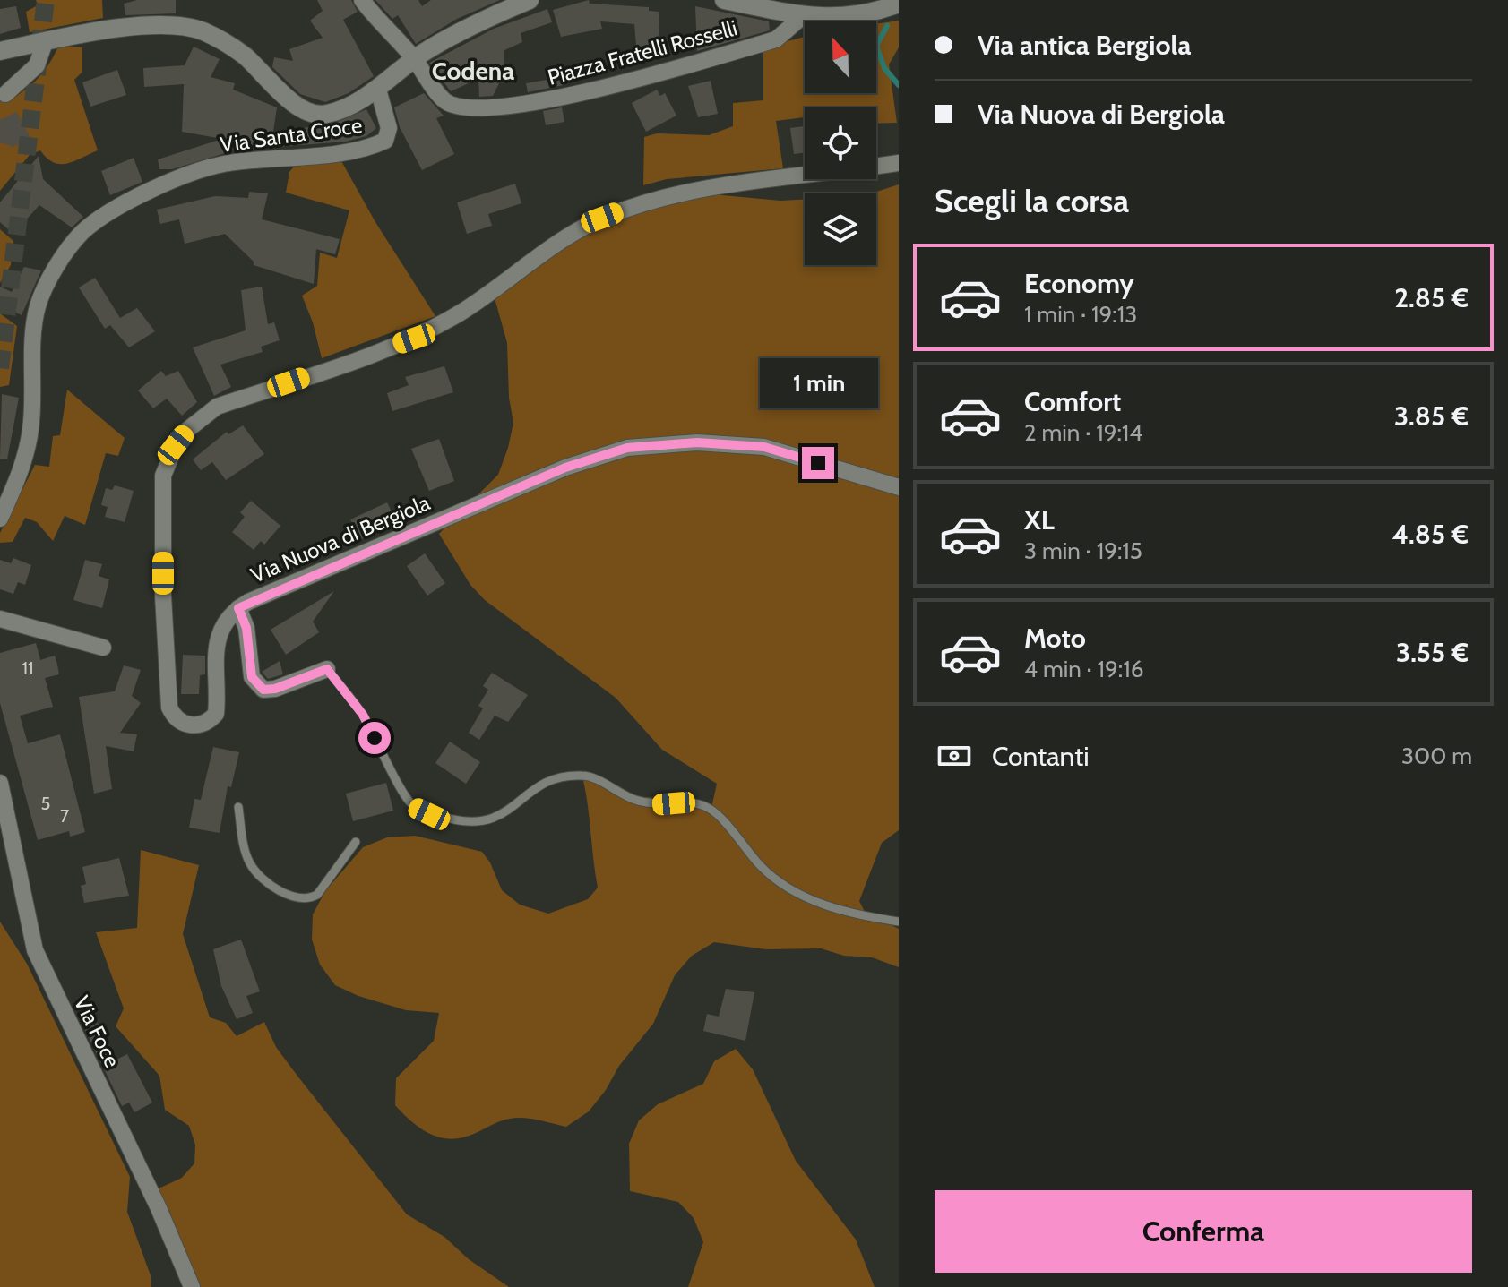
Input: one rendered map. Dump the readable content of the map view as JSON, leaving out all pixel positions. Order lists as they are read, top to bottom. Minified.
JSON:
{"streets":{"street":["Piazza Fratelli Rosselli","Via Santa Croce","Via Nuova di Bergiola","Via Foce"]},"districts":["Codena"],"house_numbers":["11","5","7"],"north":"top","page":{"banner":["Via antica Bergiola","Via Nuova di Bergiola"],"heading":"Scegli la corsa","list":[{"name":"Economy","note":"1 min · 19:13","value":"2.85 €"},{"name":"Comfort","note":"2 min · 19:14","value":"3.85 €"},{"name":"XL","note":"3 min · 19:15","value":"4.85 €"},{"name":"Moto","note":"4 min · 19:16","value":"3.55 €"}],"bubble":"1 min","pay":["Contanti","300 m"],"buttons":"Conferma"}}
